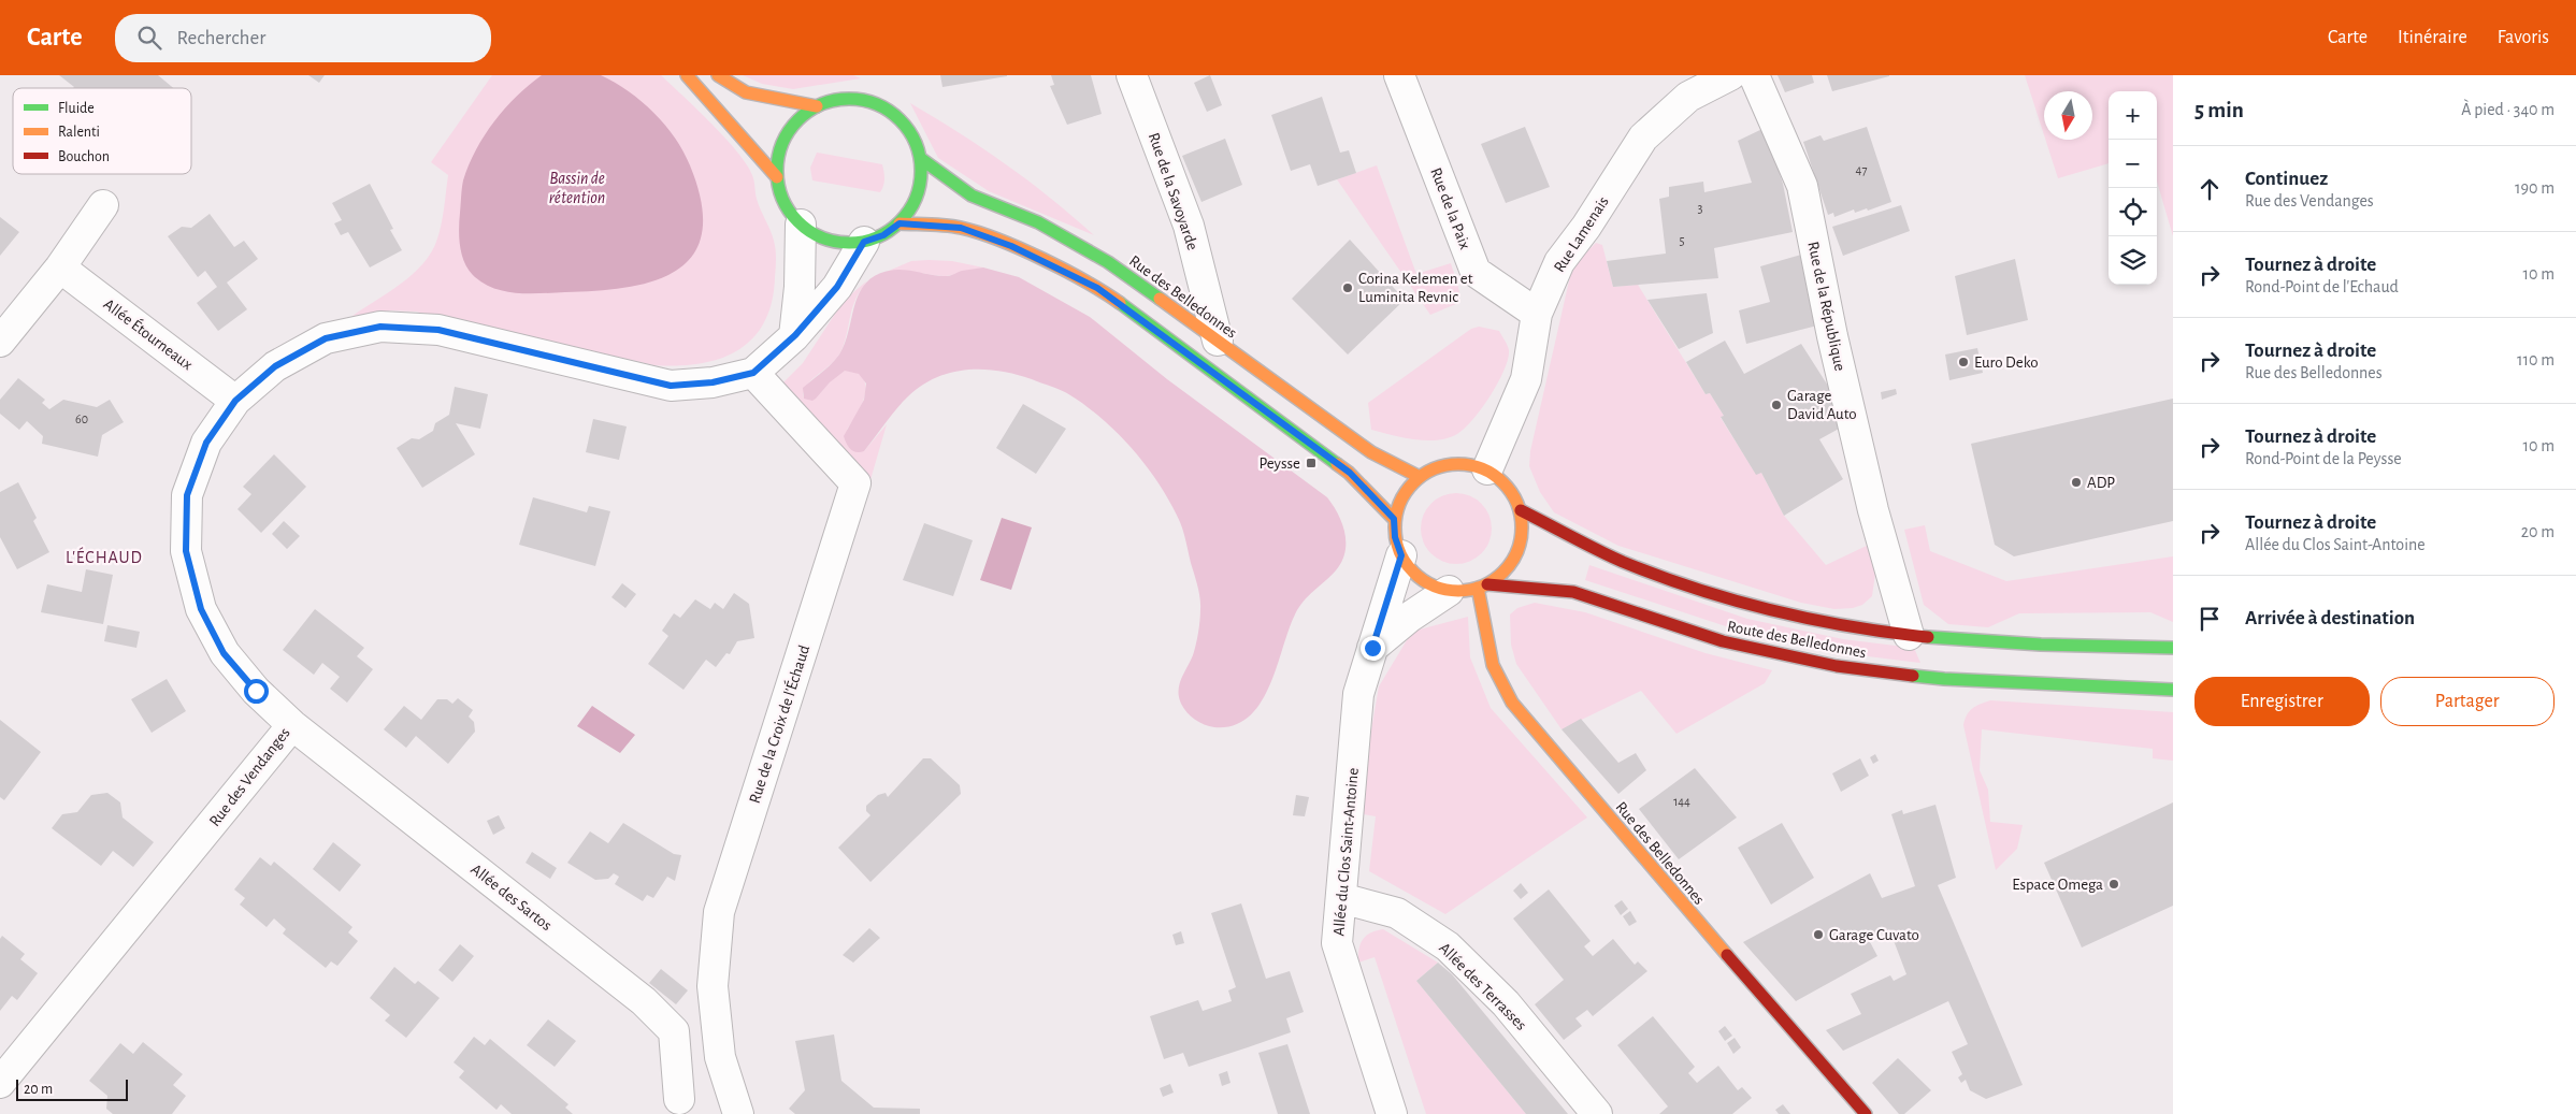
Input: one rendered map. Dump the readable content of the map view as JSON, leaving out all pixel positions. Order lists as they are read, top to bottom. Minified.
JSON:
{"streets":{"main road":["Rue des Belledonnes","Route des Belledonnes"],"street":["Rue de la Savoyarde","Rue de la Paix","Rue Lamenais","Rue de la République","Allée Étourneaux","Rue de la Croix de l'Échaud","Rue des Vendanges","Allée du Clos Saint-Antoine","Allée des Sartos","Allée des Terrasses"]},"crossings":[["Rue de la Savoyarde","Rue des Belledonnes"],["Rue de la Paix","Rue Lamenais"],["Rue Lamenais","Rue des Belledonnes"],["Rue Lamenais","Route des Belledonnes"],["Rue Lamenais","Allée du Clos Saint-Antoine"],["Rue des Belledonnes","Route des Belledonnes"],["Rue des Belledonnes","Rue des Vendanges"],["Rue des Belledonnes","Allée du Clos Saint-Antoine"],["Allée Étourneaux","Rue des Vendanges"],["Route des Belledonnes","Allée du Clos Saint-Antoine"],["Rue de la Croix de l'Échaud","Rue des Vendanges"],["Rue des Vendanges","Allée des Sartos"],["Allée du Clos Saint-Antoine","Allée des Terrasses"]],"districts":["L'ÉCHAUD"],"water":["Bassin de rétention"],"places":{"other":["Corina Kelemen et Luminita Revnic","Euro Deko","Garage David Auto","ADP","Espace Omega","Garage Cuvato"],"transit":["Peysse"]},"house_numbers":["47","3","5","60","144"],"legend":["Fluide","Ralenti","Bouchon"],"scale_bar":"20 m","north":"bottom","page":{"header":"Carte","search":"Rechercher","nav":["Carte","Itinéraire","Favoris"],"heading":["5 min","À pied · 340 m"],"map_buttons":["+","−"],"list":[["Continuez","Rue des Vendanges","190 m"],["Tournez à droite","Rond-Point de l'Echaud","10 m"],["Tournez à droite","Rue des Belledonnes","110 m"],["Tournez à droite","Rond-Point de la Peysse","10 m"],["Tournez à droite","Allée du Clos Saint-Antoine","20 m"],"Arrivée à destination"],"buttons":["Enregistrer","Partager"],"scale":"20 m"}}
